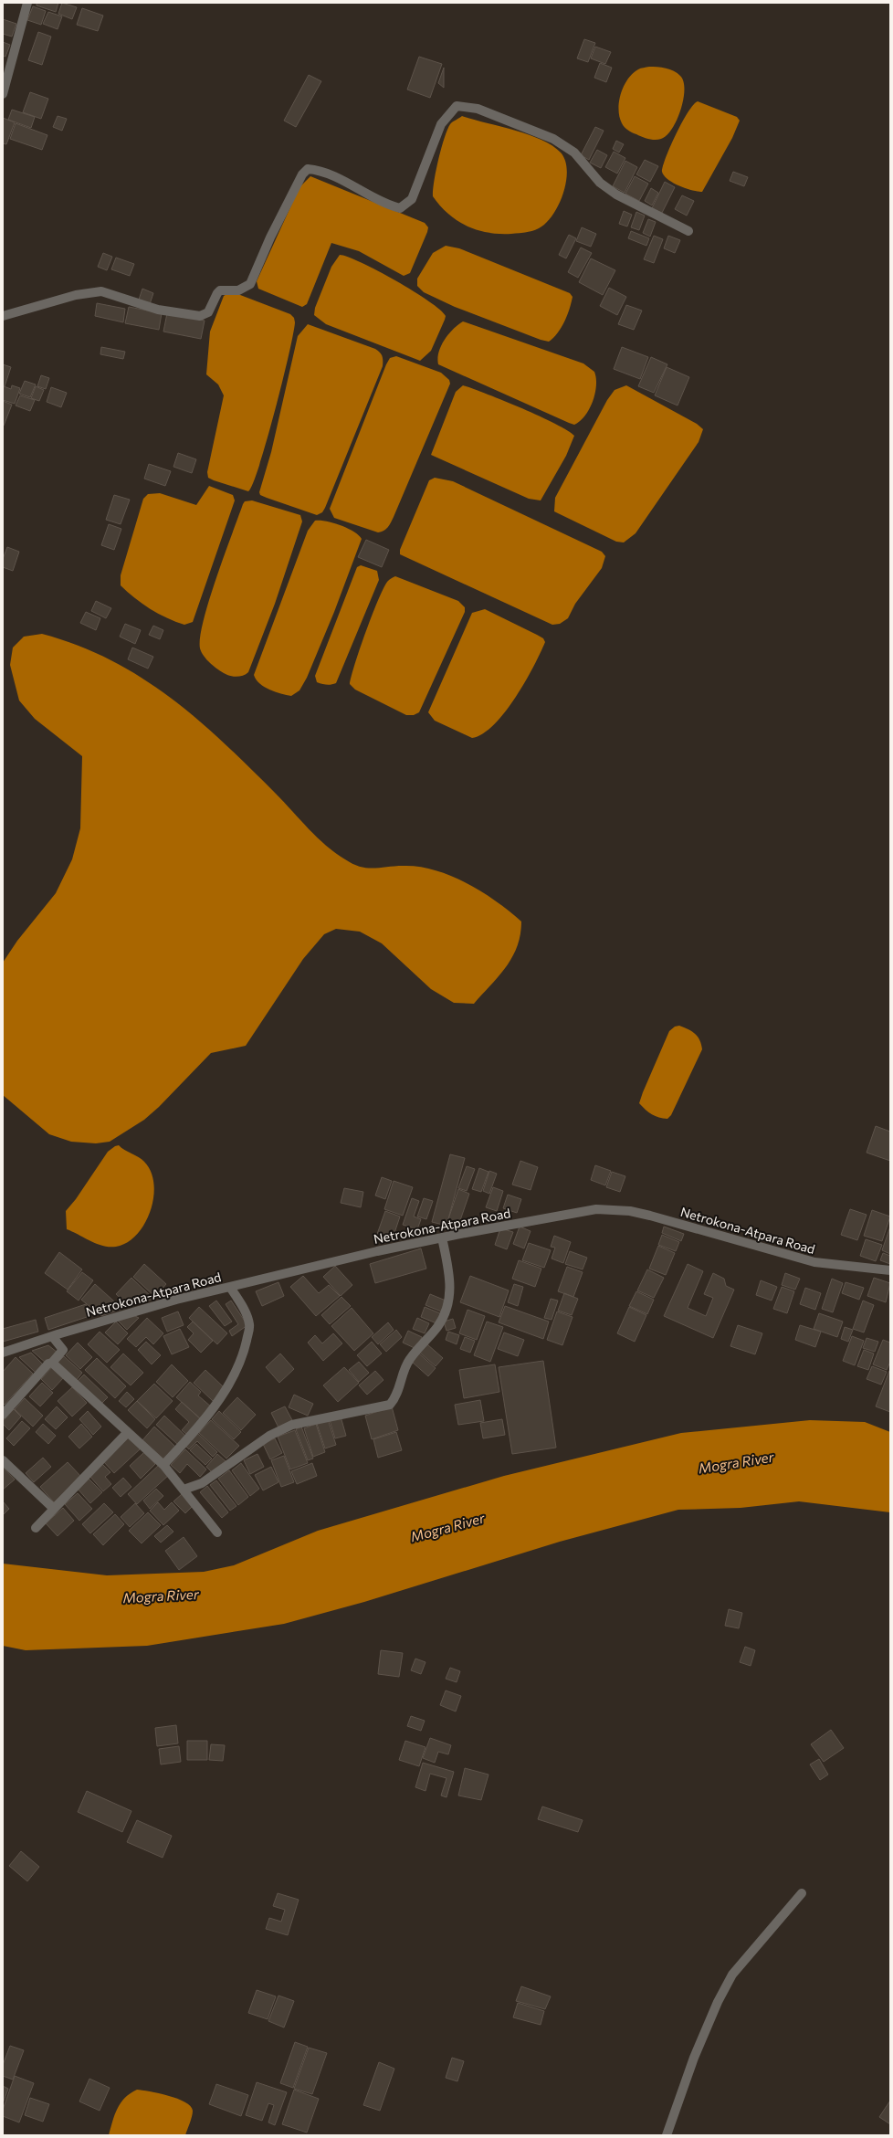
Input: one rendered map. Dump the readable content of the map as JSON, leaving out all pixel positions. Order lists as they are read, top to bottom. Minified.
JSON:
{"streets":{"street":["Netrokona-Atpara Road"]},"water":["Mogra River"]}
